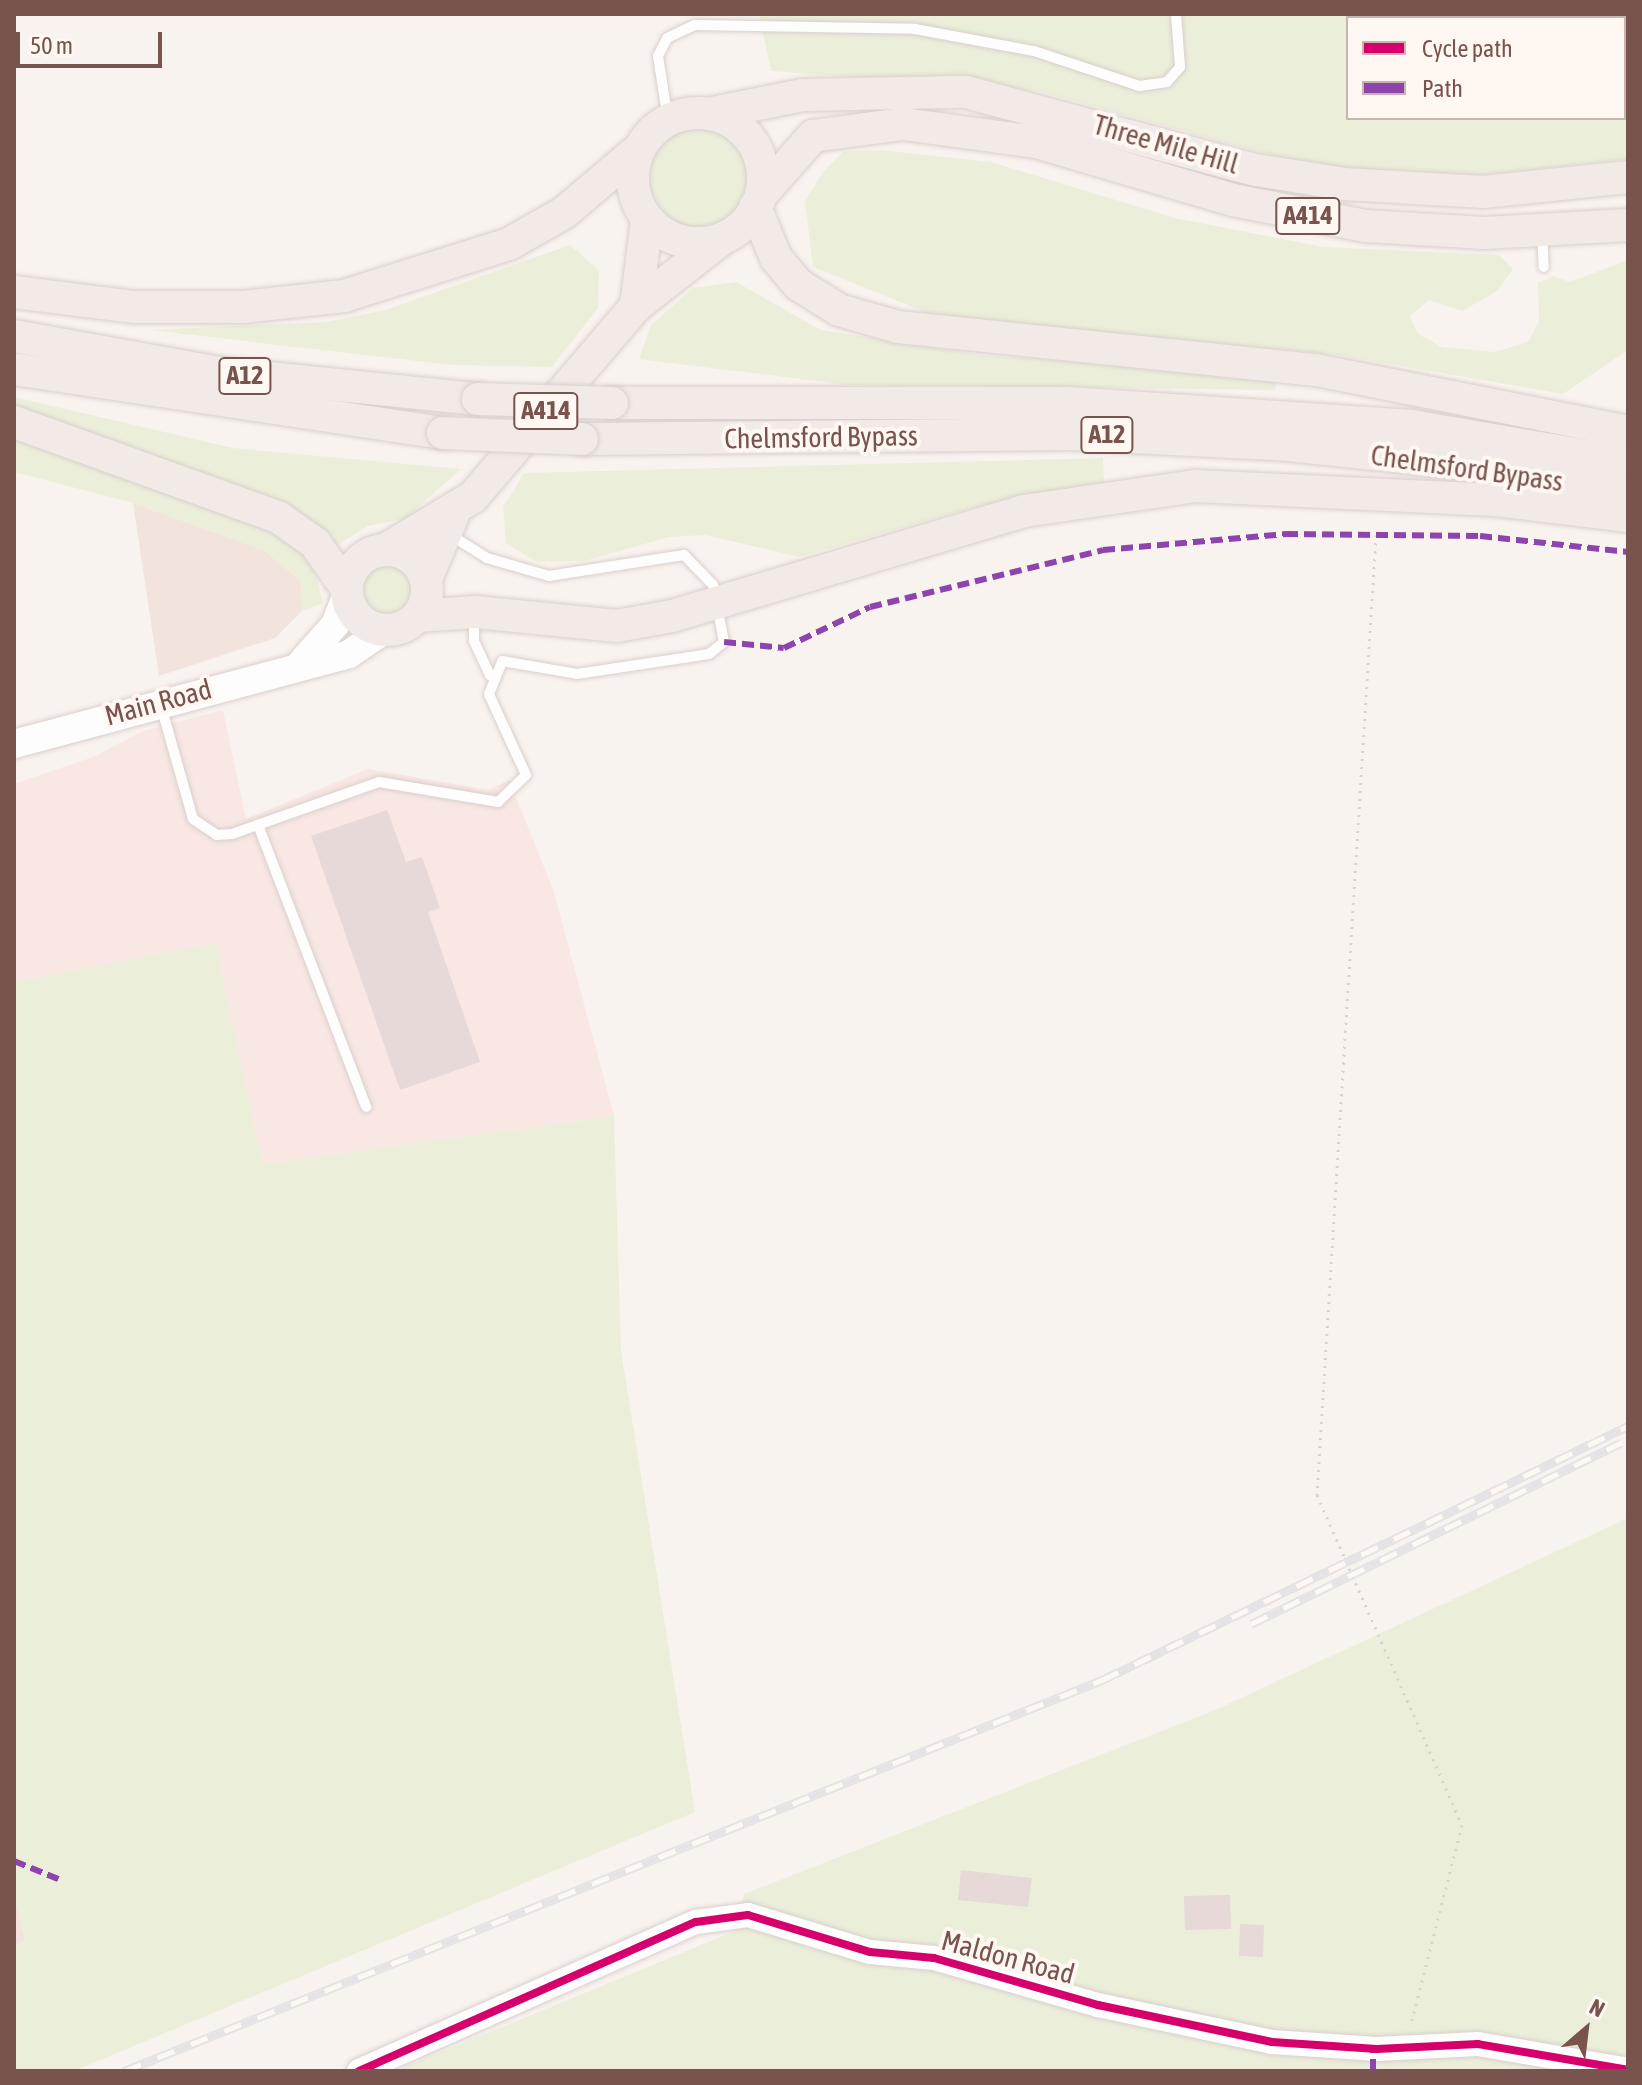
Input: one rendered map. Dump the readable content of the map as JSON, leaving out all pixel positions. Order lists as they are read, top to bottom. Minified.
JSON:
{"streets":{"highway":["Three Mile Hill","A414","A12","Chelmsford Bypass"],"main road":["Main Road"],"street":["Maldon Road"]},"crossings":[["Three Mile Hill","A414"],["A414","A12"],["A414","Main Road"],["A12","Main Road"]],"legend":["Cycle path","Path"],"scale_bar":"50 m","north":"top right"}
